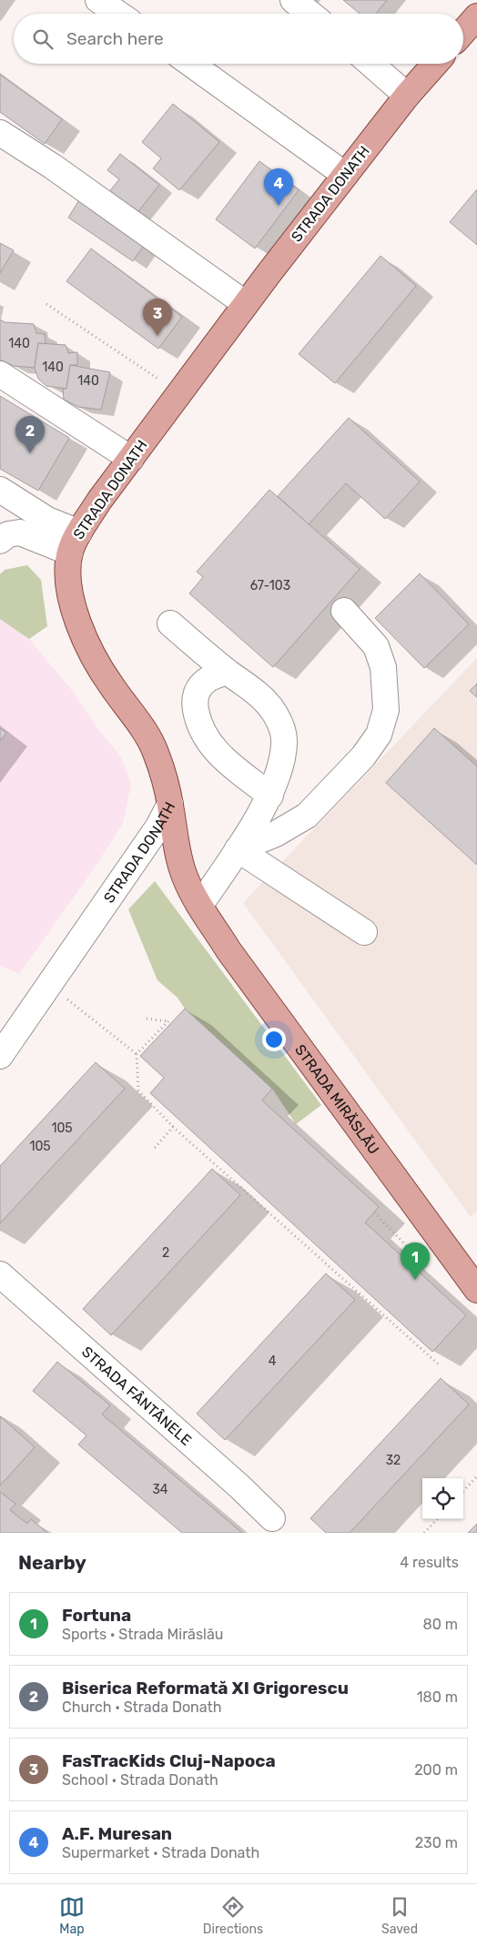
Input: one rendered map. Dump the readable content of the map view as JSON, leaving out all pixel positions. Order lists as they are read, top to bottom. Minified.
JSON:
{"streets":{"main road":["STRADA DONATH","STRADA MIRĂSLĂU"],"street":["STRADA FÂNTÂNELE"]},"crossings":[["STRADA DONATH","STRADA MIRĂSLĂU"]],"house_numbers":["140","140","140","67-103","105","105","2","4","32","34"],"page":{"search":"Search here","pins":["4","3","2","1"],"heading":["Nearby","4 results"],"list":[{"mark":"1","name":"Fortuna","note":"Sports · Strada Mirăslău","value":"80 m"},{"mark":"2","name":"Biserica Reformată XI Grigorescu","note":"Church · Strada Donath","value":"180 m"},{"mark":"3","name":"FasTracKids Cluj-Napoca","note":"School · Strada Donath","value":"200 m"},{"mark":"4","name":"A.F. Muresan","note":"Supermarket · Strada Donath","value":"230 m"}],"nav":["Map","Directions","Saved"]}}
